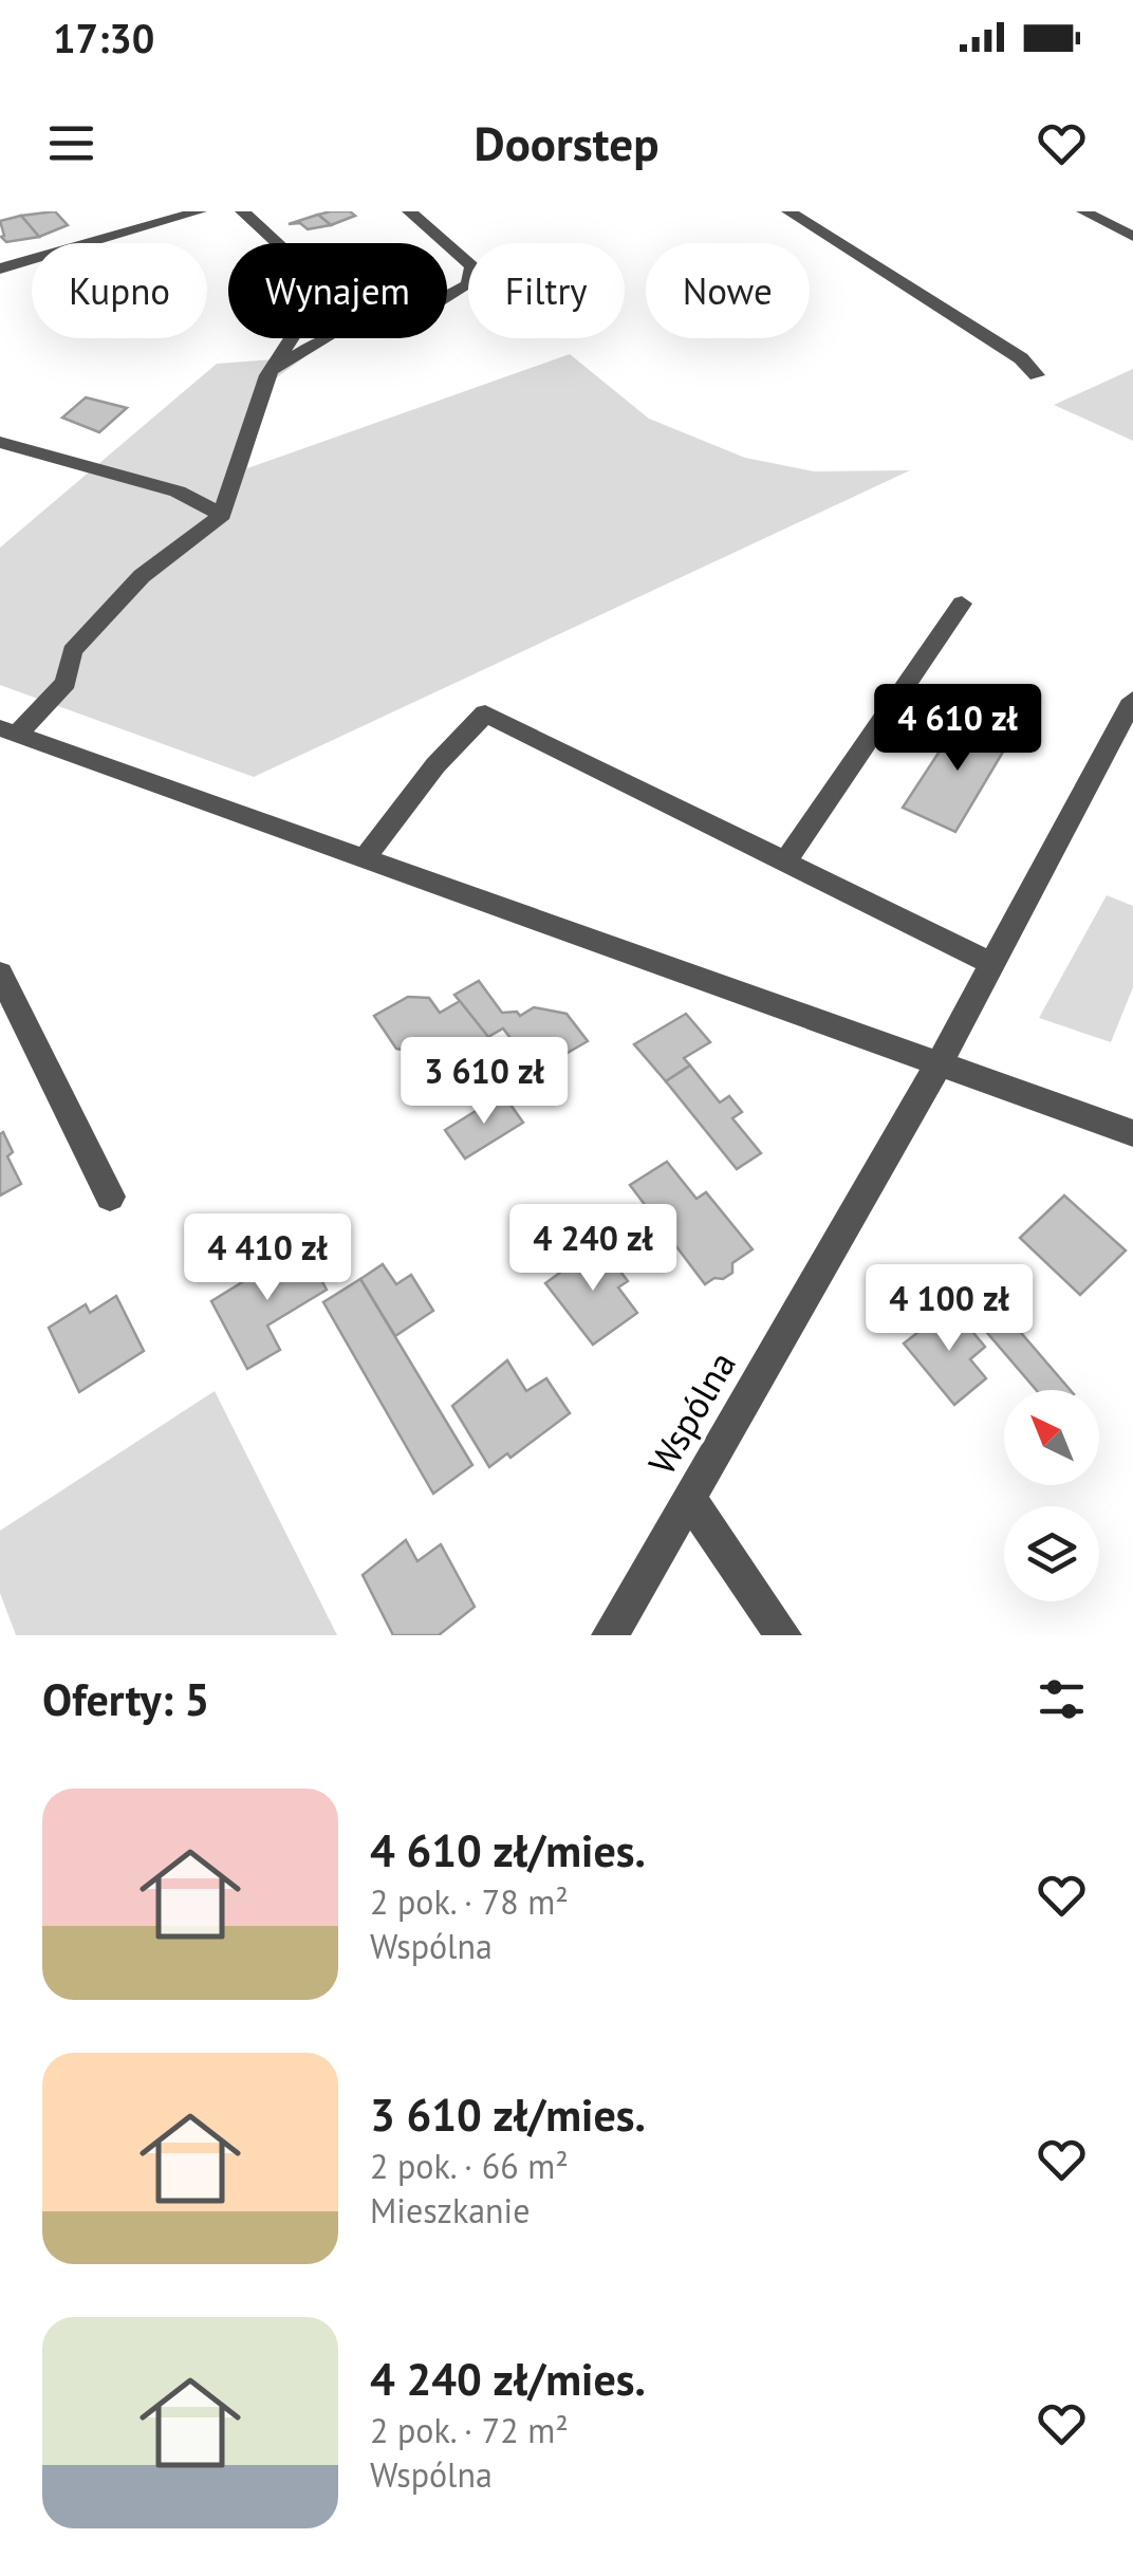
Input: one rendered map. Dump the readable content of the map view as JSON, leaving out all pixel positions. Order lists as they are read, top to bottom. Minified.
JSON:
{"streets":{"street":["Wspólna"]},"north":"top left","page":{"status":"17:30","header":"Doorstep","chip":["Kupno","Wynajem","Filtry","Nowe"],"price":["4 610 zł","3 610 zł","4 240 zł","4 410 zł","4 100 zł"],"heading":"Oferty: 5","list":[{"name":"4 610 zł/mies.","note":"2 pok. · 78 m² · Wspólna"},{"name":"3 610 zł/mies.","note":"2 pok. · 66 m² · Mieszkanie"},{"name":"4 240 zł/mies.","note":"2 pok. · 72 m² · Wspólna"}]}}
